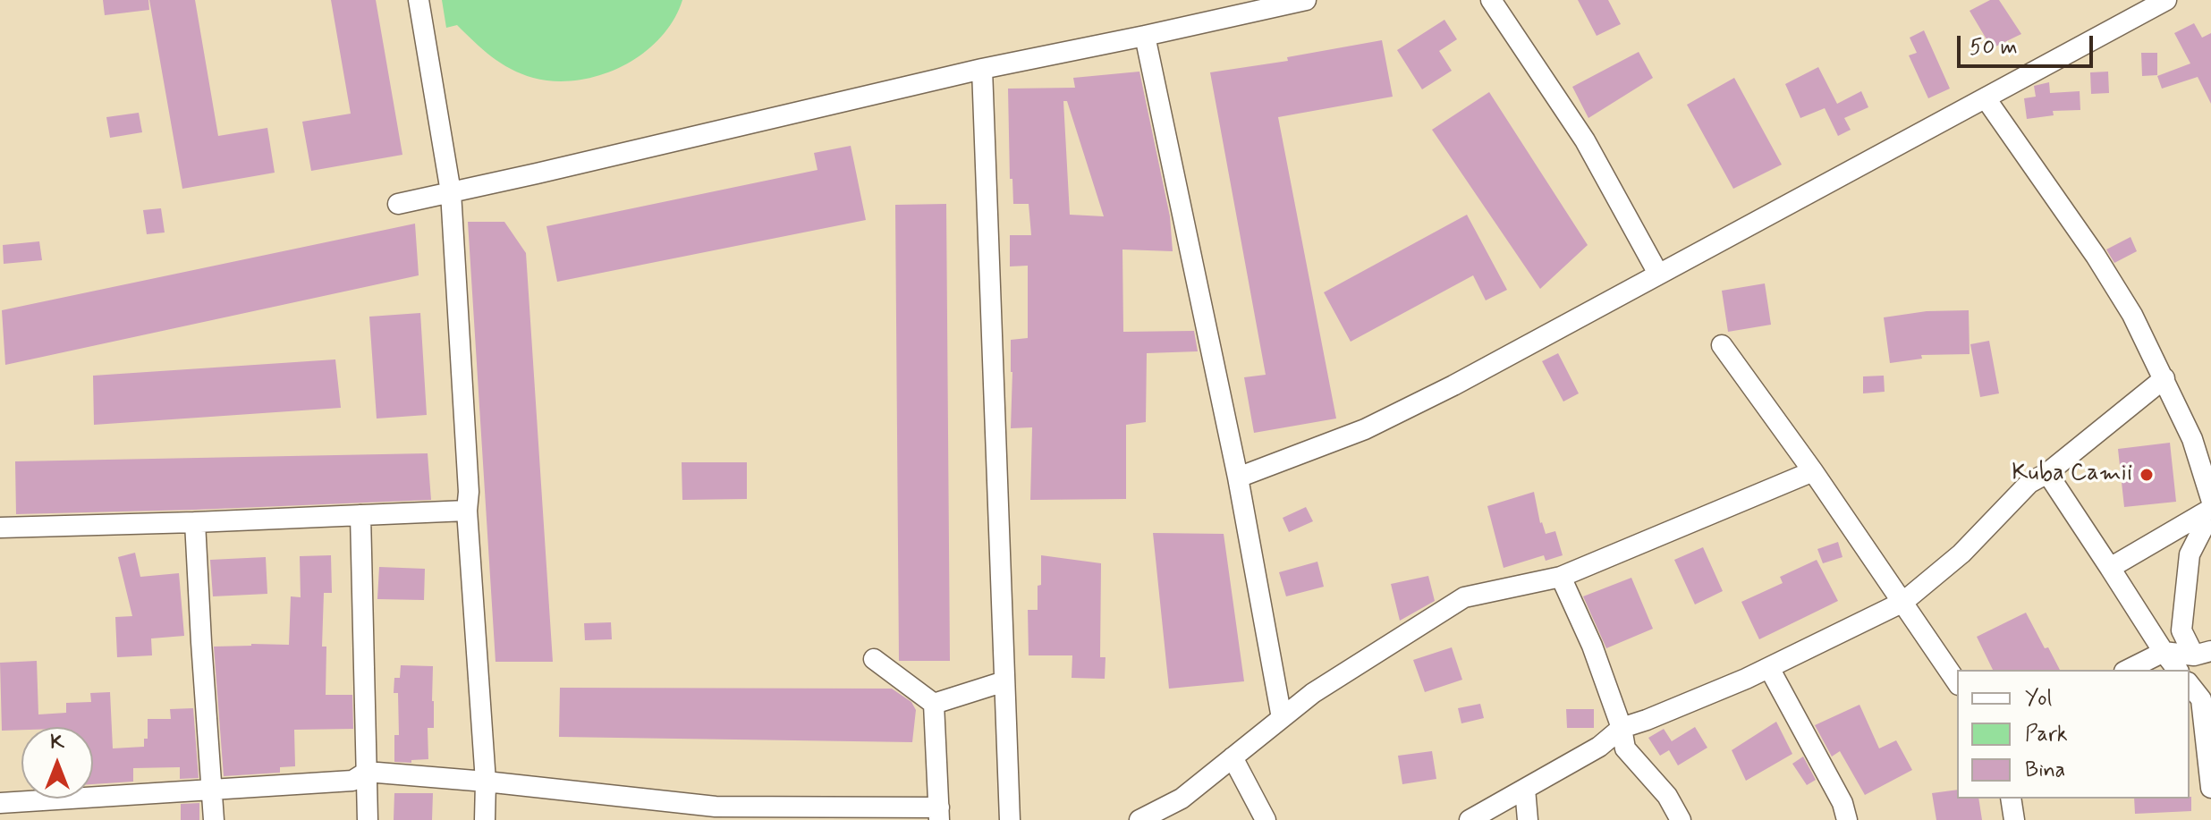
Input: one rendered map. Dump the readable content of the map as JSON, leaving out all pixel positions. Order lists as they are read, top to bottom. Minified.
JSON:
{"places":["Kuba Camii"],"legend":["Yol","Park","Bina"],"scale_bar":"50 m","north":"top"}
